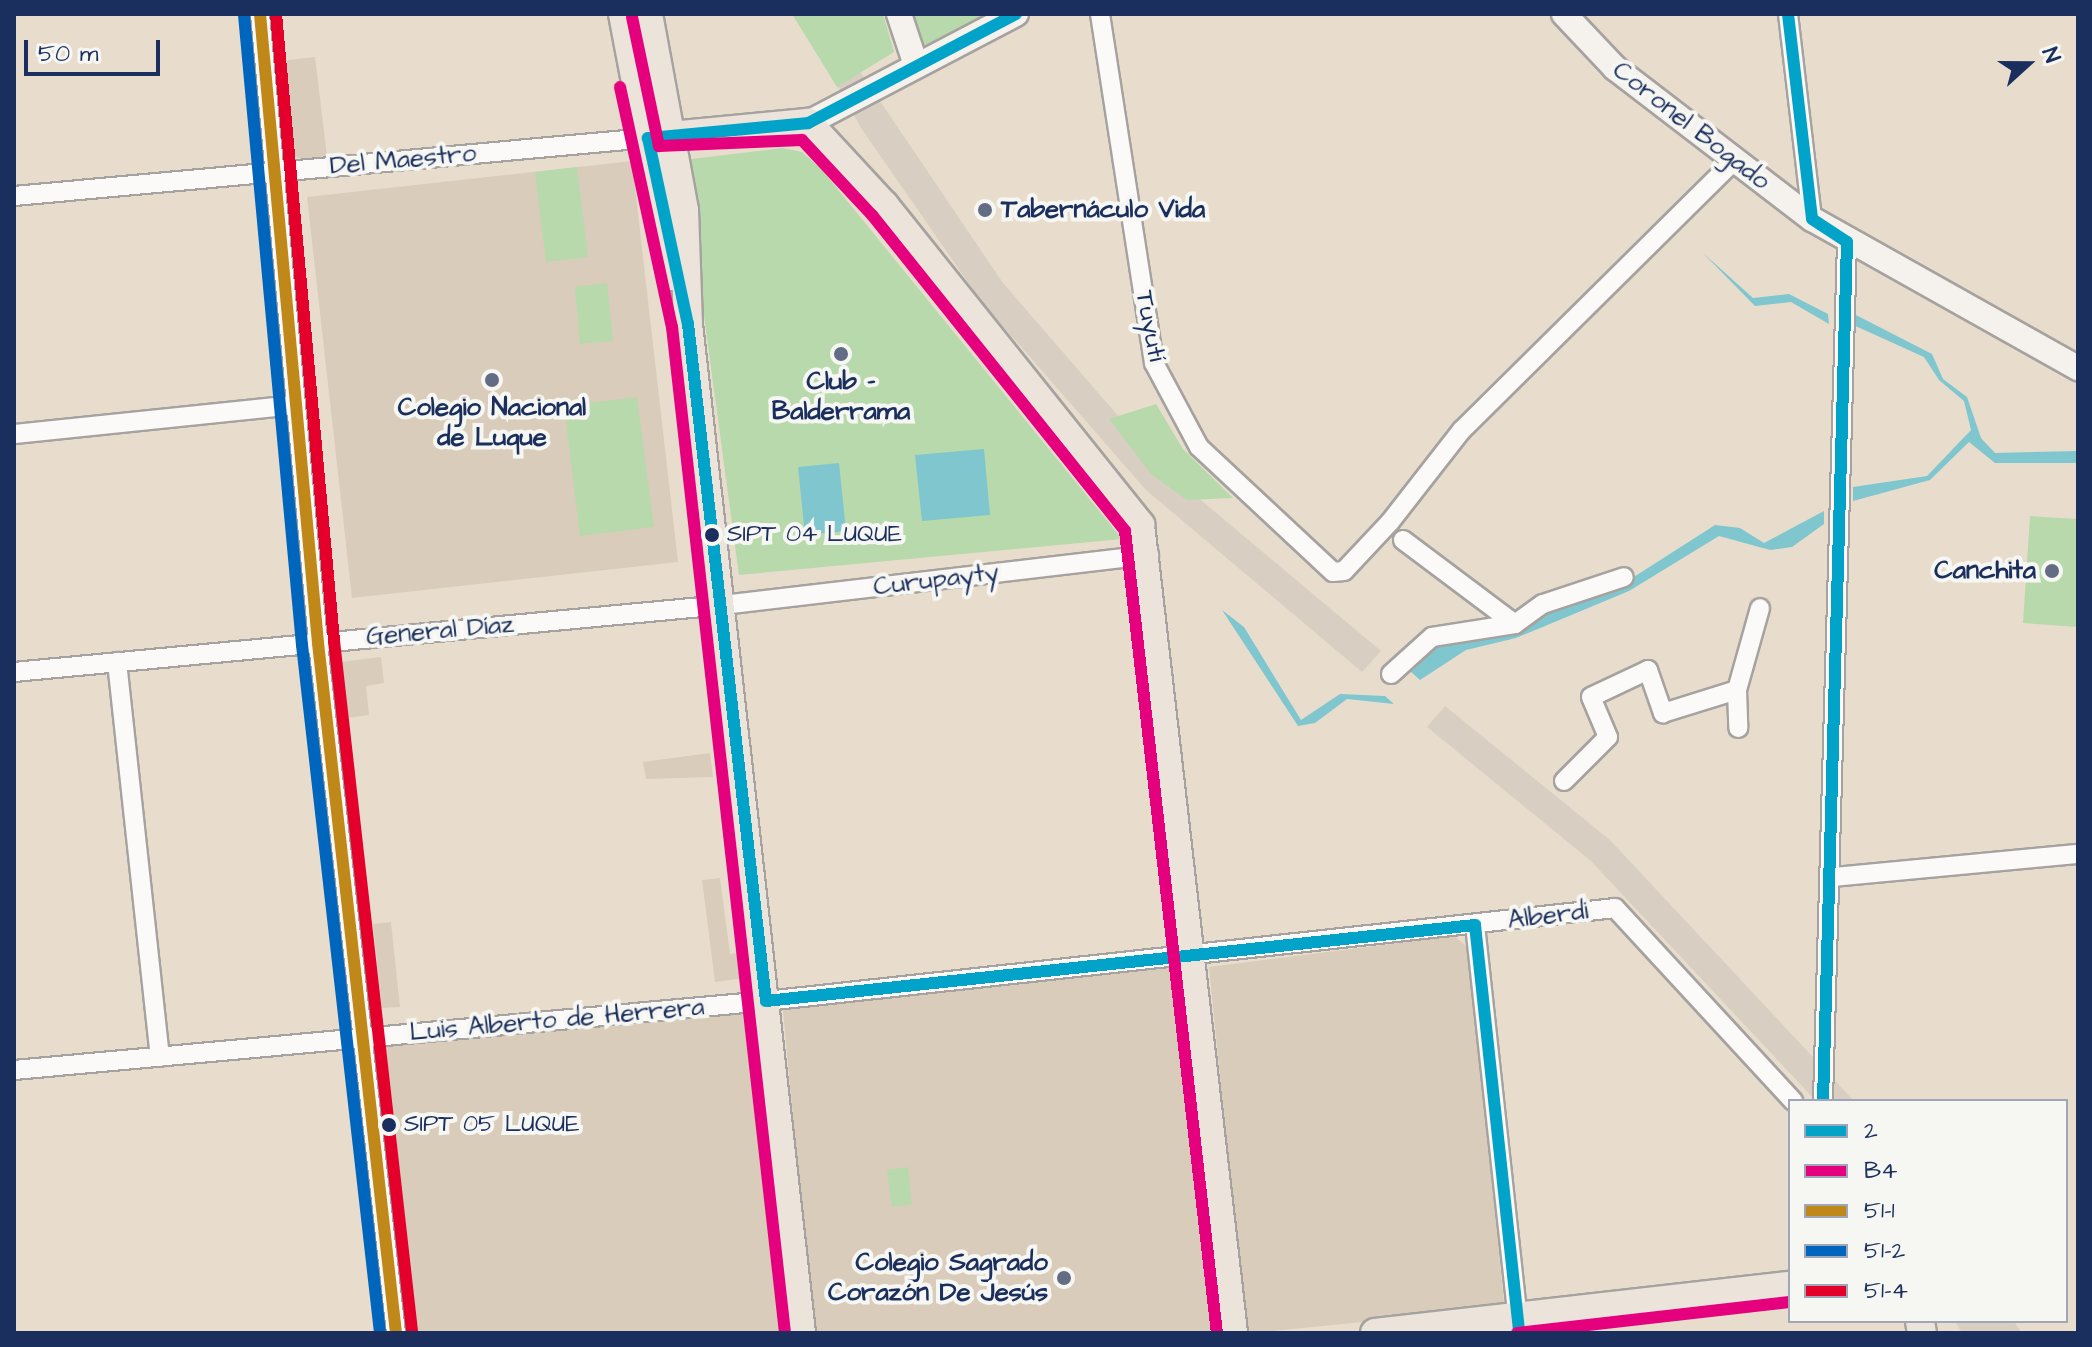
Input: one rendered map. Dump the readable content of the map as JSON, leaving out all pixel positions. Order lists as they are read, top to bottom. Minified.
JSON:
{"streets":{"street":["Coronel Bogado","Del Maestro","Tuyutí","Curupayty","General Díaz","Alberdi","Luis Alberto de Herrera"]},"crossings":[["Coronel Bogado","Tuyutí"],["Curupayty","General Díaz"],["Alberdi","Luis Alberto de Herrera"]],"places":["Tabernáculo Vida","Club - Balderrama","Colegio Nacional de Luque","SIPT 04 LUQUE","Canchita","SIPT 05 LUQUE","Colegio Sagrado Corazón De Jesús"],"lines":["transit line 2","transit line 51-1","transit line 51-4","transit line 51-2","transit line B4"],"legend":["2","B4","51-1","51-2","51-4"],"scale_bar":"50 m","north":"right"}
